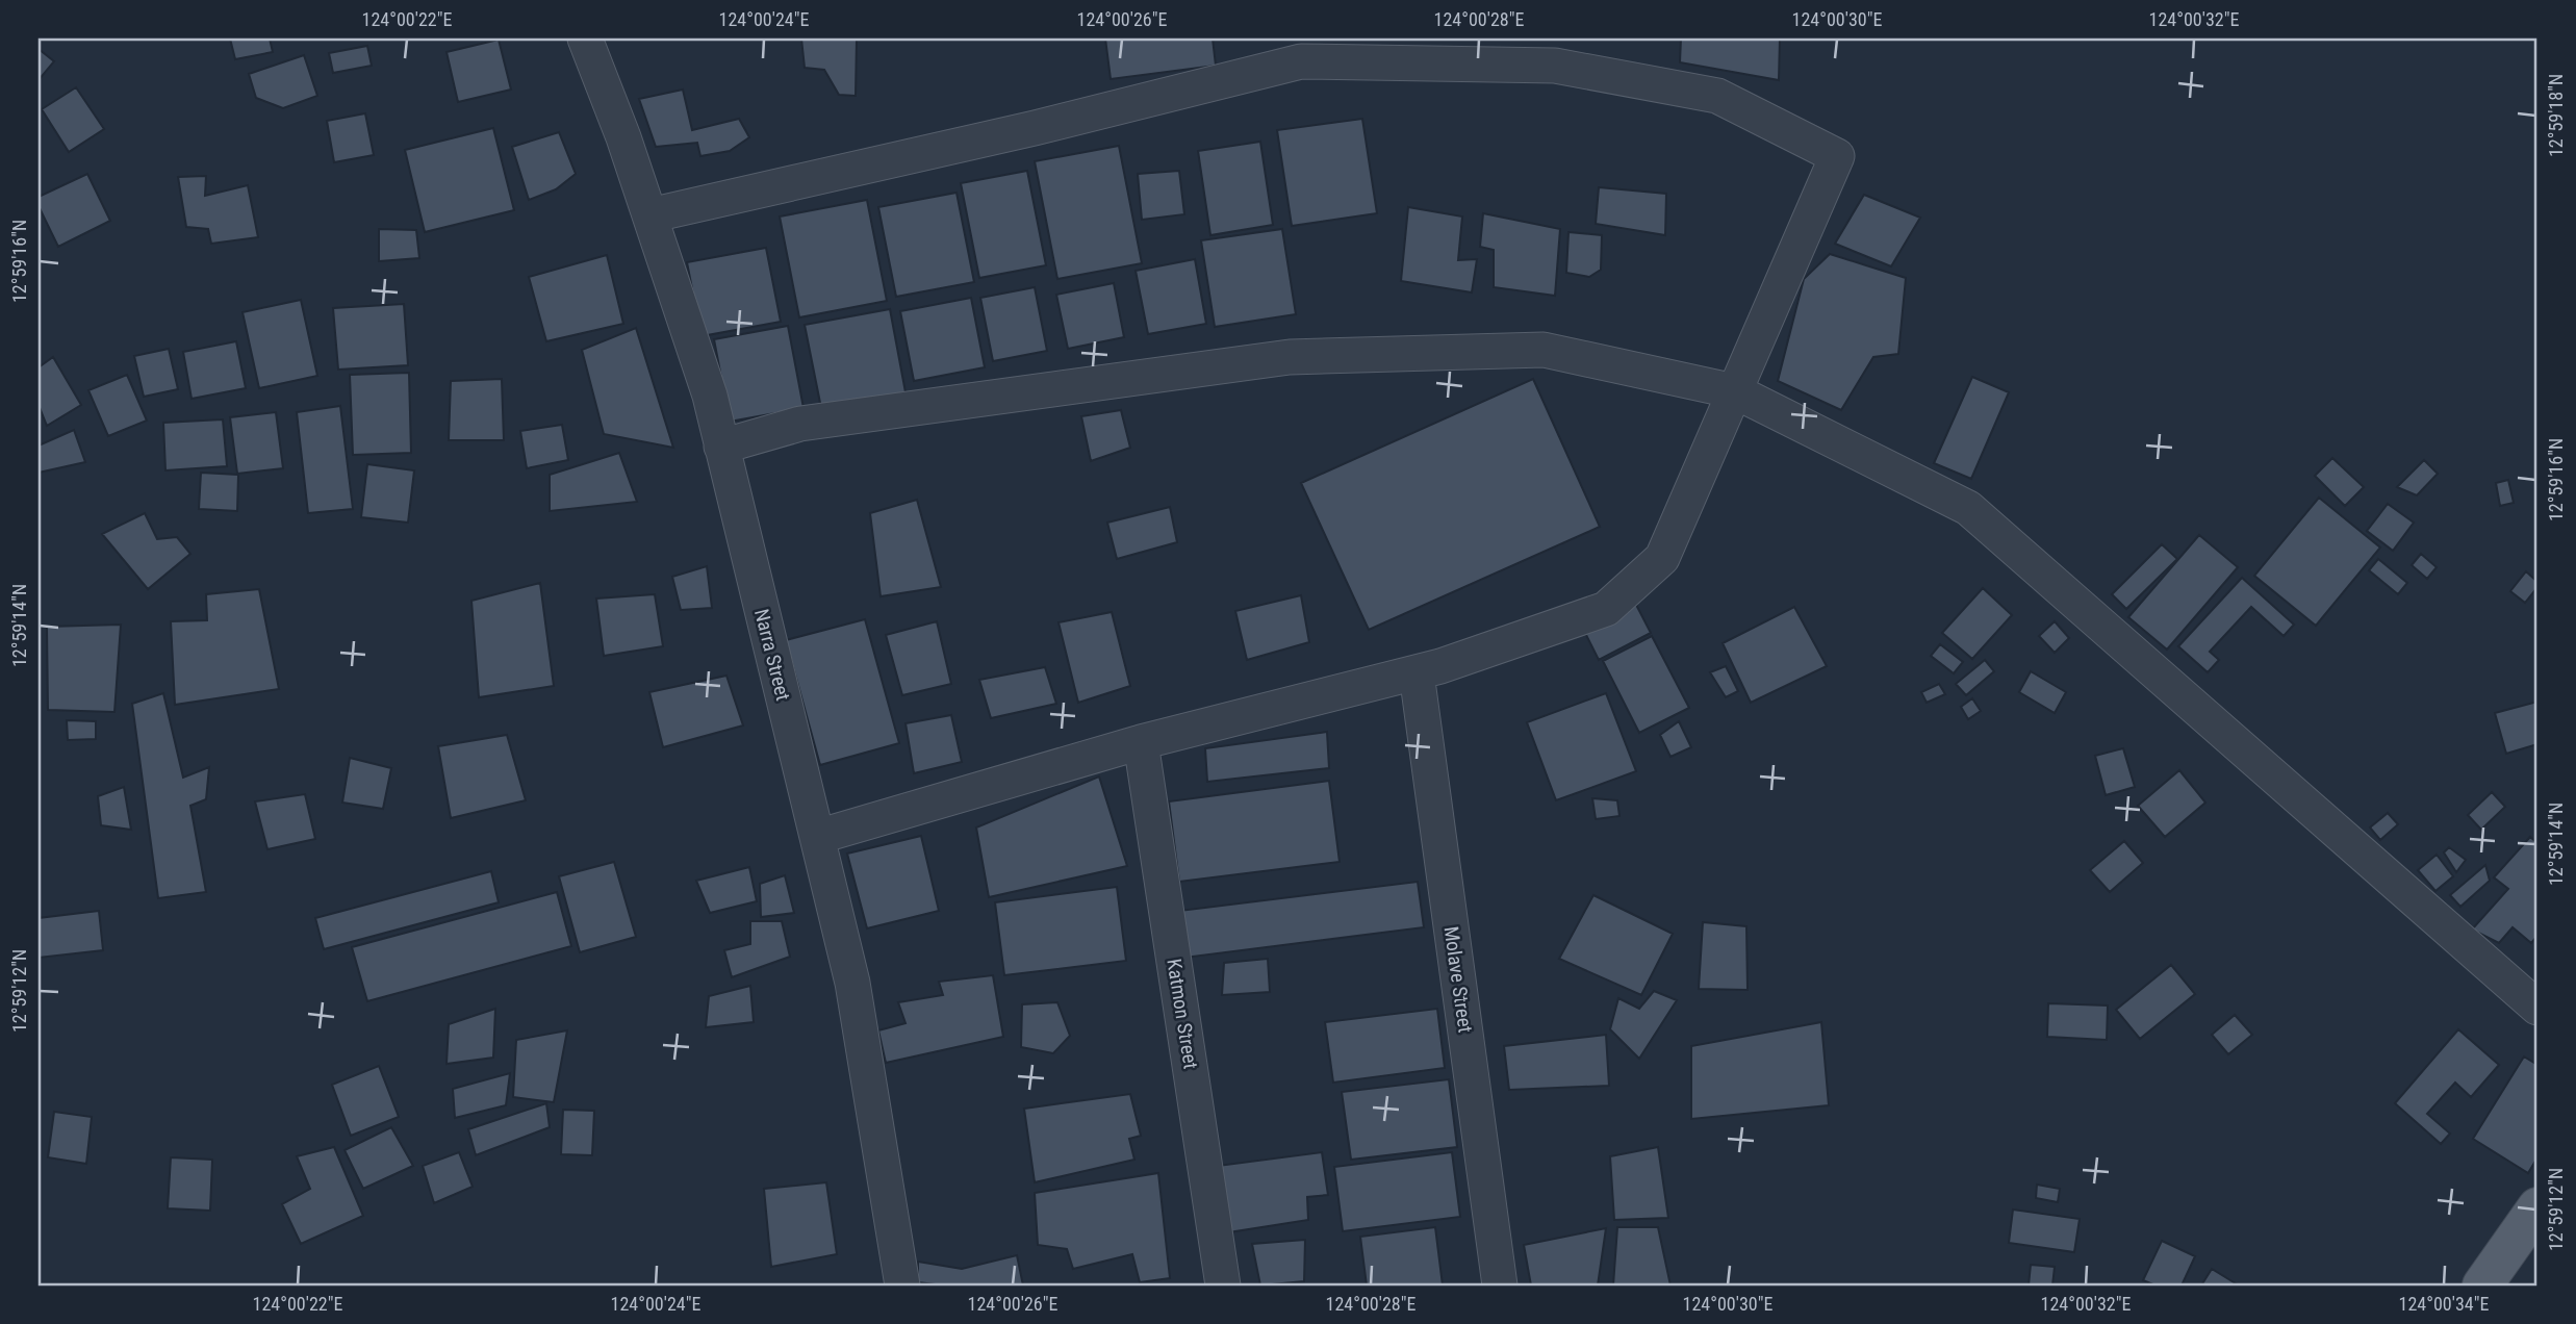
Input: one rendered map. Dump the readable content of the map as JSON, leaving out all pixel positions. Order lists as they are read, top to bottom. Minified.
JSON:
{"streets":{"street":["Narra Street","Molave Street","Katmon Street"]},"coordinates":["124°00'22\"E","124°00'24\"E","124°00'26\"E","124°00'28\"E","124°00'30\"E","124°00'32\"E","12°59'18\"N","12°59'16\"N","12°59'14\"N","12°59'12\"N","124°00'34\"E"]}
